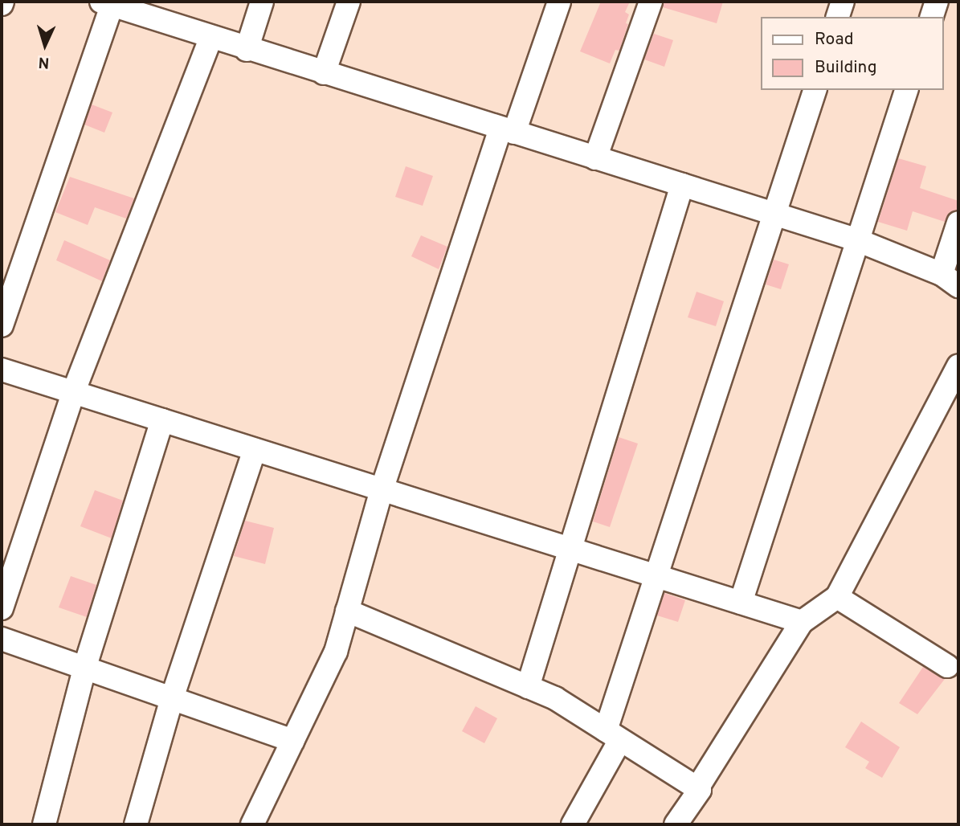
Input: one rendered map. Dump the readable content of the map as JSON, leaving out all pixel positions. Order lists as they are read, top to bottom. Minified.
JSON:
{"legend":["Road","Building"],"north":"bottom"}
